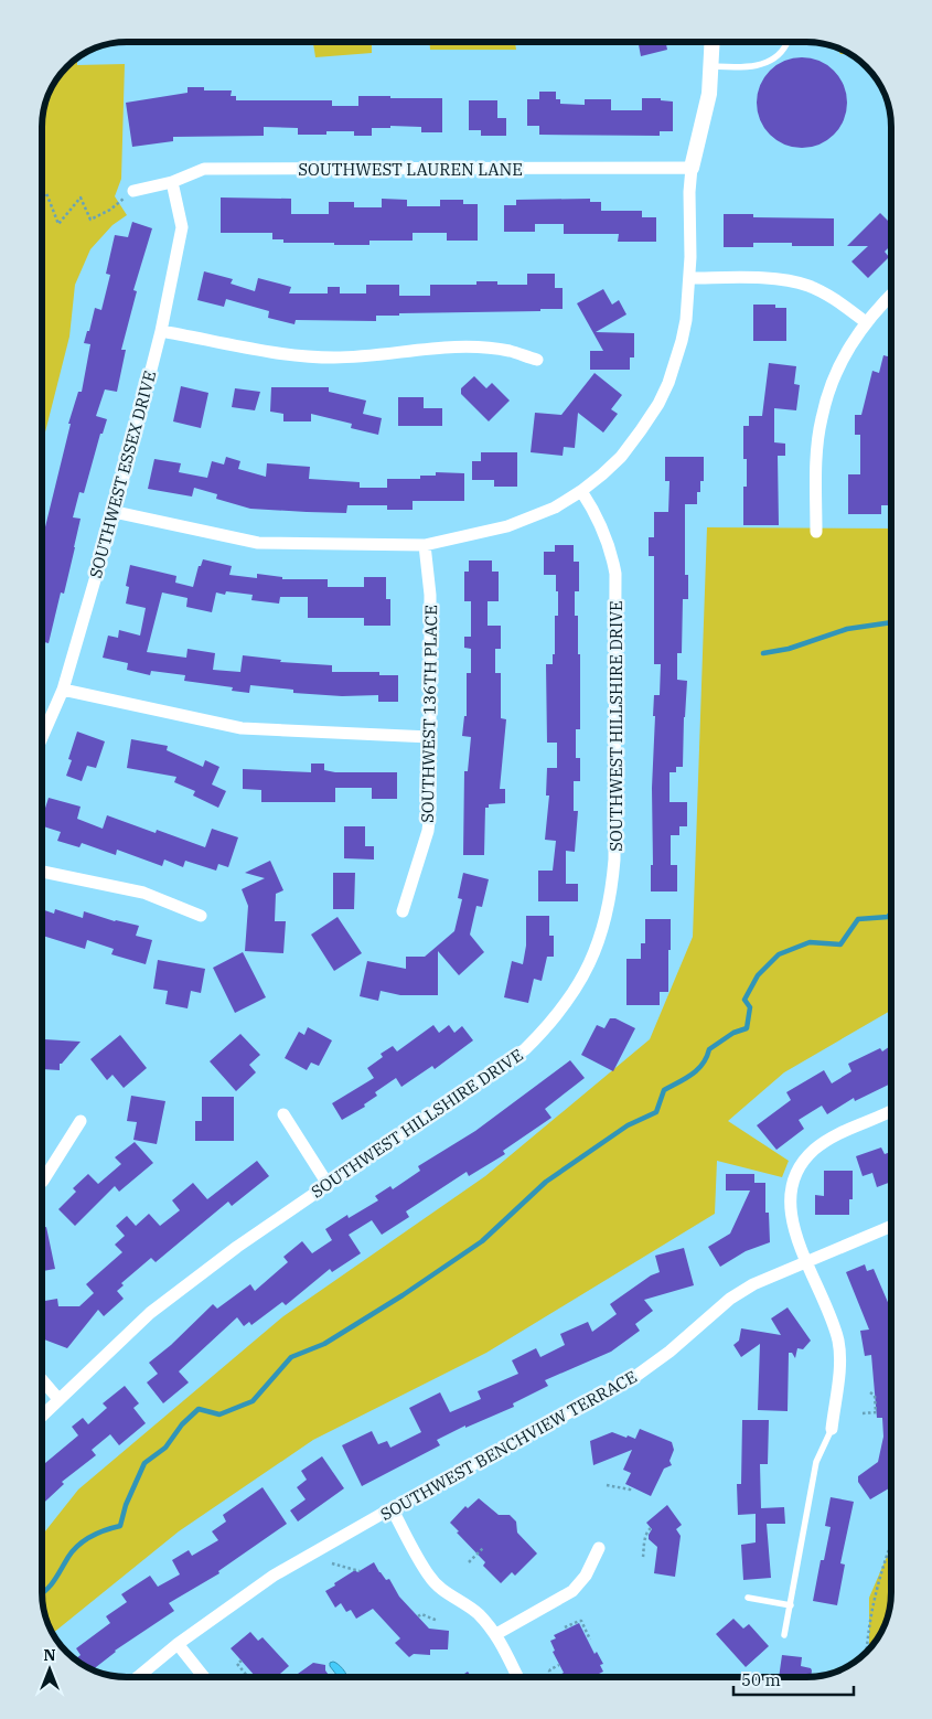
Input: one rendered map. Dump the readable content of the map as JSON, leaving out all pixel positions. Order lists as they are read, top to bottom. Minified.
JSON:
{"streets":{"street":["SOUTHWEST LAUREN LANE","SOUTHWEST ESSEX DRIVE","SOUTHWEST 136TH PLACE","SOUTHWEST HILLSHIRE DRIVE","SOUTHWEST BENCHVIEW TERRACE"]},"crossings":[["SOUTHWEST LAUREN LANE","SOUTHWEST ESSEX DRIVE"]],"scale_bar":"50 m","north":"top"}
